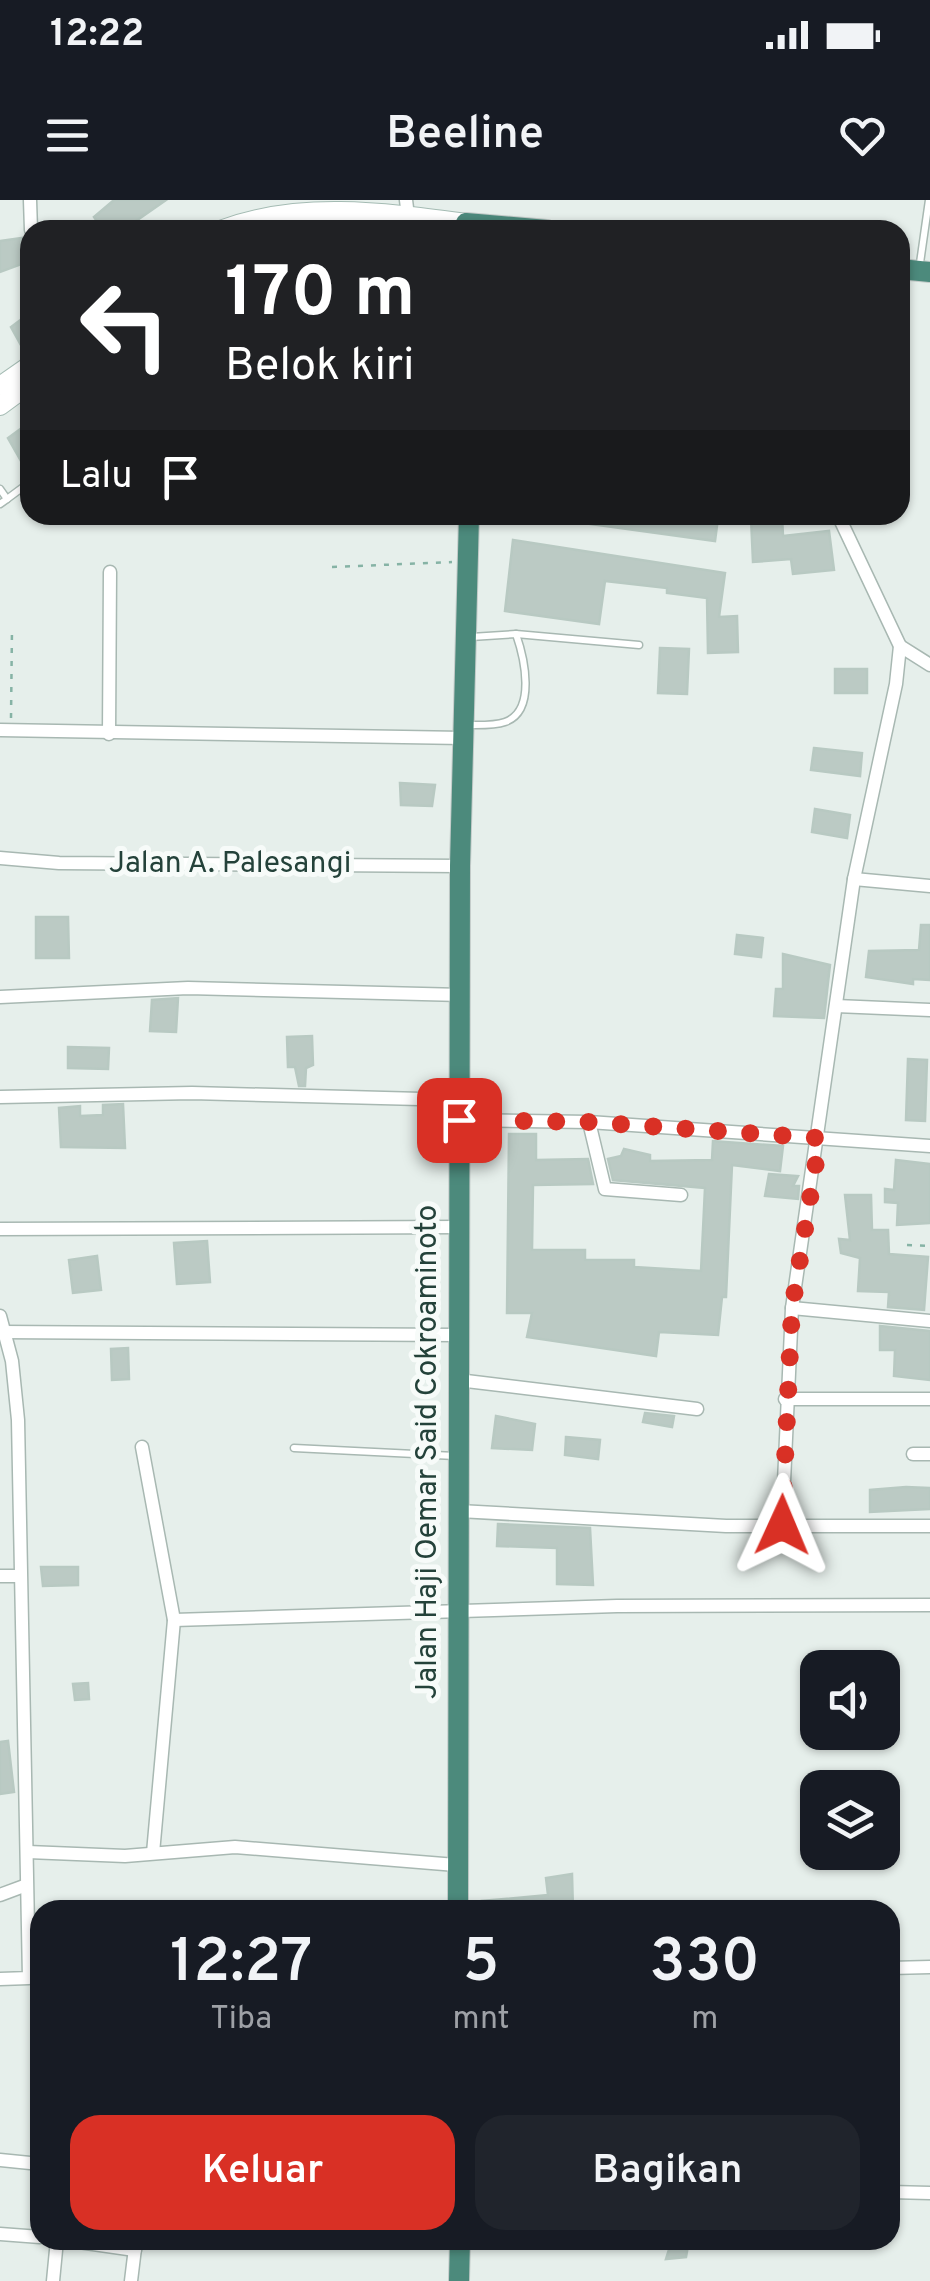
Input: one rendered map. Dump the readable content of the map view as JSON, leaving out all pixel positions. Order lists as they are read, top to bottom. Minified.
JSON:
{"streets":{"highway":["Jalan Haji Oemar Said Cokroaminoto"],"street":["Jalan A. Palesangi"]},"crossings":[["Jalan A. Palesangi","Jalan Haji Oemar Said Cokroaminoto"]],"page":{"status":"12:22","header":"Beeline","turn":["170 m","Belok kiri"],"then":"Lalu","eta":["12:27","Tiba","5","mnt","330","m"],"buttons":["Keluar","Bagikan"]}}
